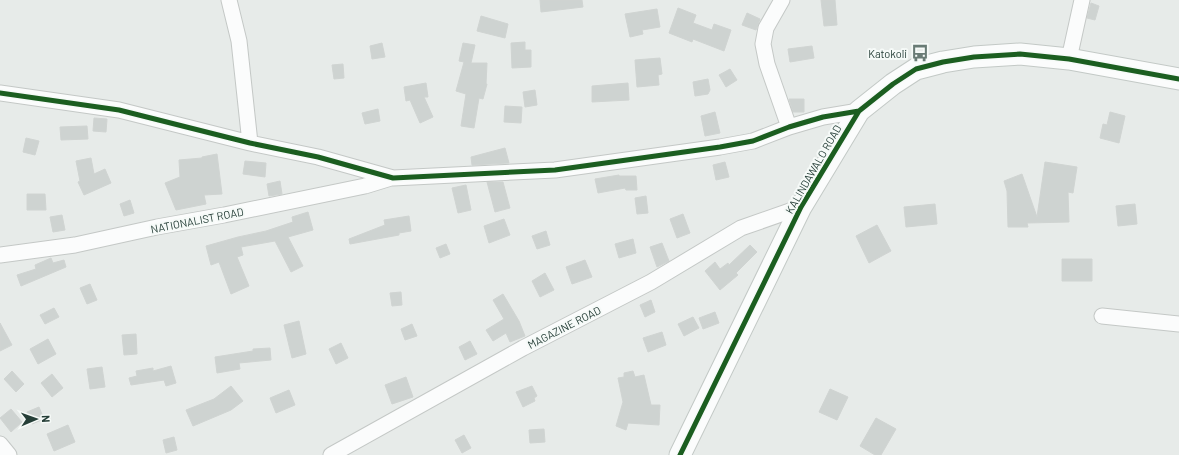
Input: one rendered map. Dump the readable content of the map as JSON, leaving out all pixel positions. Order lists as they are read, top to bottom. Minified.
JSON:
{"streets":{"street":["KALINDAWALO ROAD","NATIONALIST ROAD","MAGAZINE ROAD"]},"crossings":[["KALINDAWALO ROAD","MAGAZINE ROAD"]],"places":{"bus stop":["Katokoli"]},"north":"right"}
